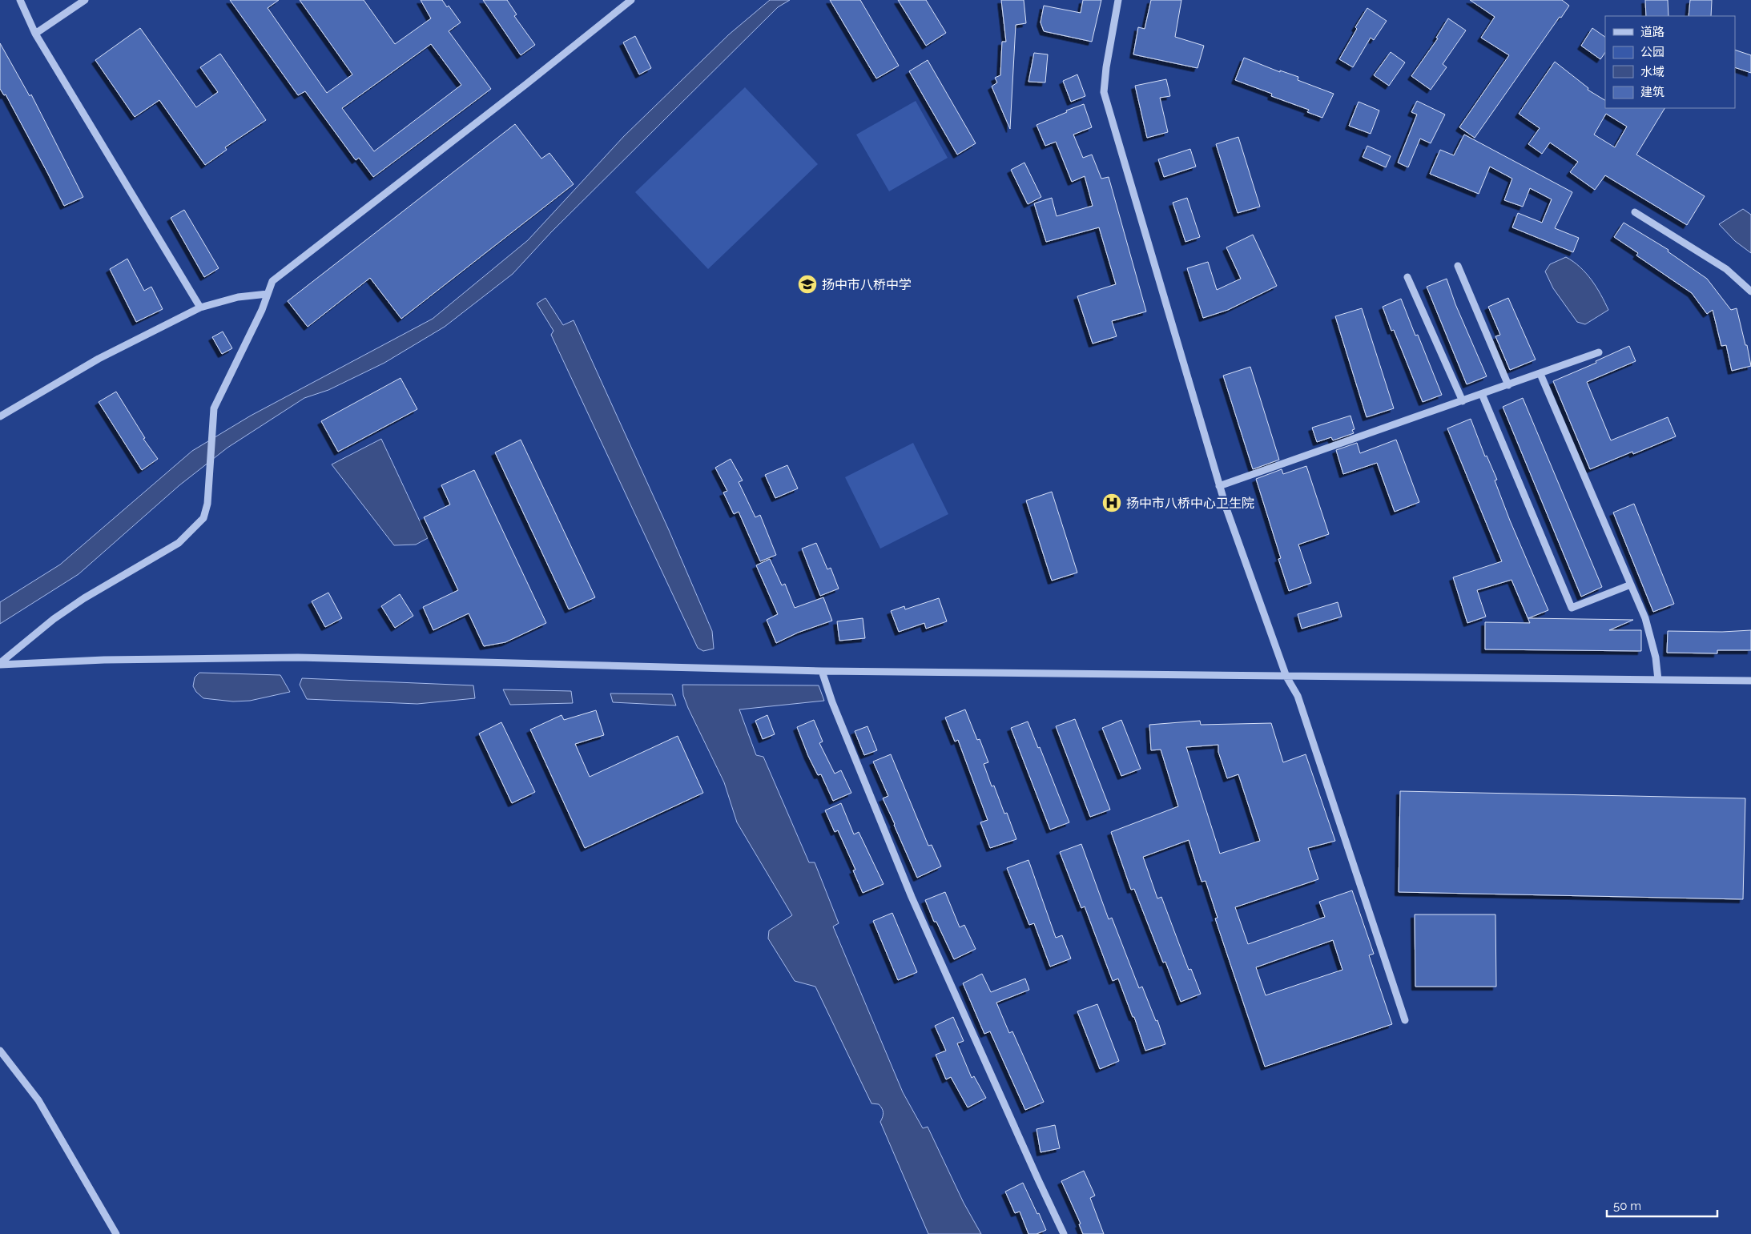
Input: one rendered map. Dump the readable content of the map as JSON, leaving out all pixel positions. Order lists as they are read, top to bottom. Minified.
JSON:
{"places":{"school or university":["扬中市八桥中学"],"hospital":["扬中市八桥中心卫生院"]},"legend":["道路","公园","水域","建筑"],"scale_bar":"50 m"}
